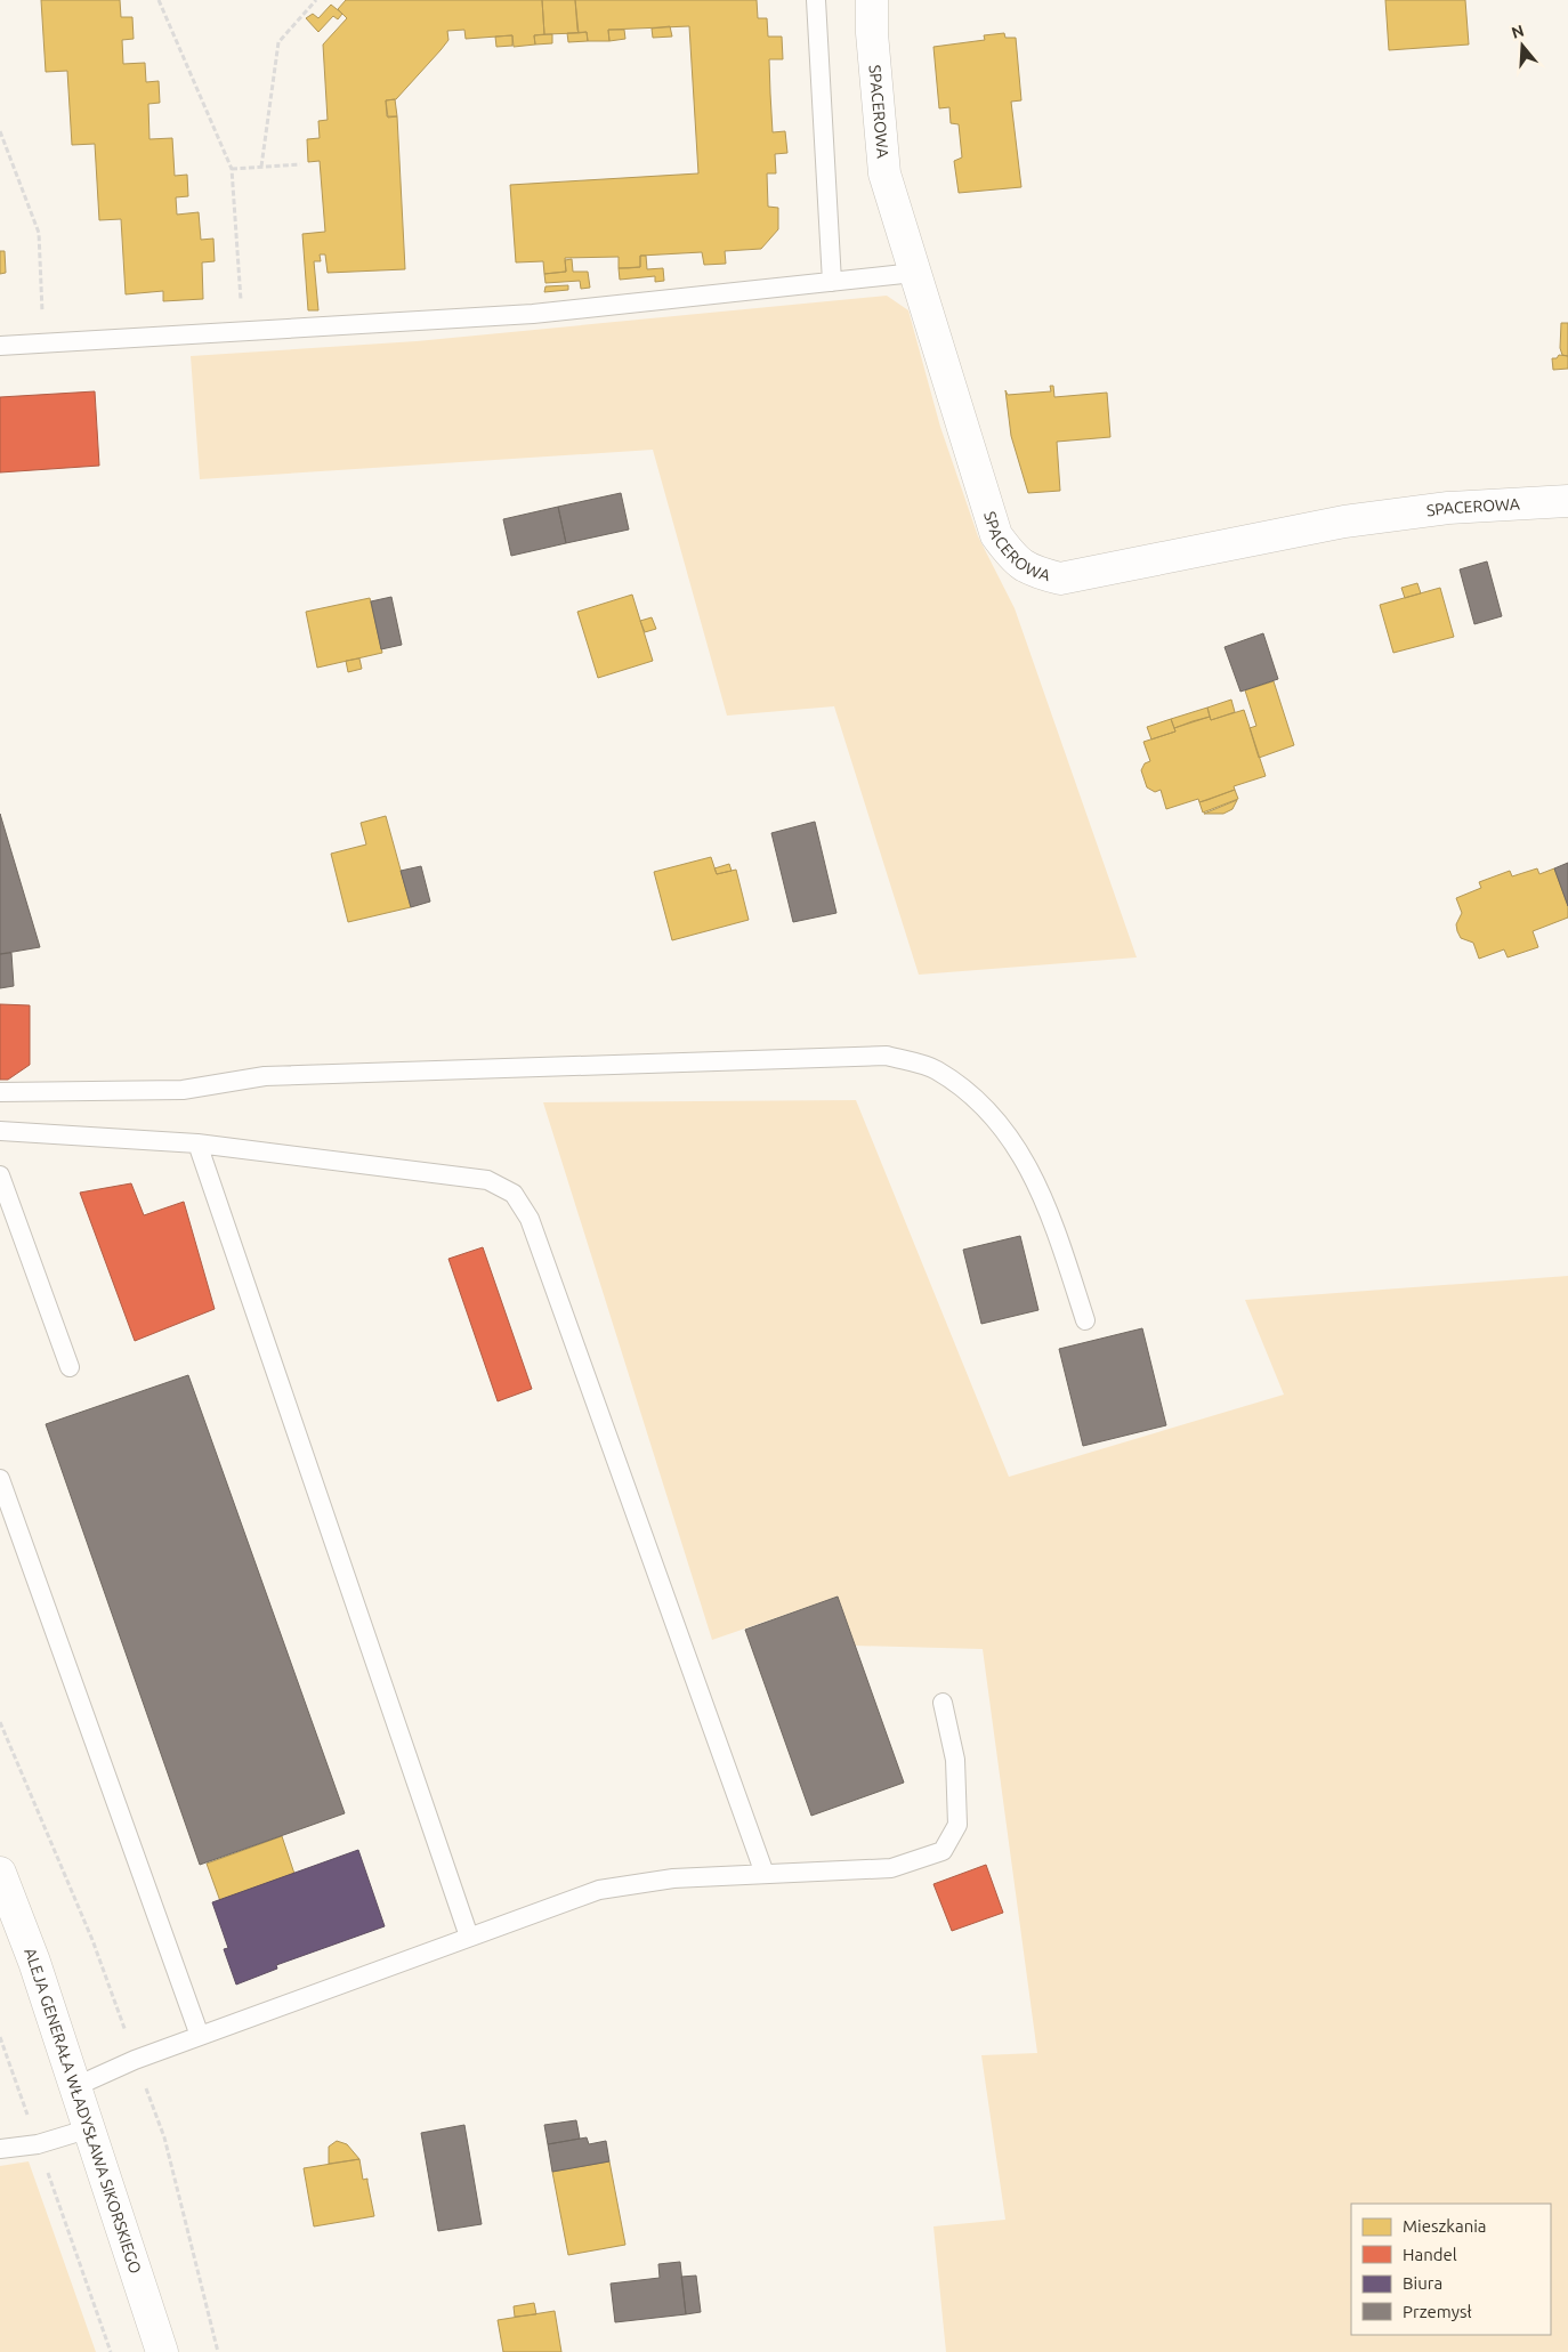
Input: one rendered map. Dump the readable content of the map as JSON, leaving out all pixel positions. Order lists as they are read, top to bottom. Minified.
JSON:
{"streets":{"street":["SPACEROWA","ALEJA GENERAŁA WŁADYSŁAWA SIKORSKIEGO"]},"legend":["Mieszkania","Handel","Biura","Przemysł"],"north":"top"}
